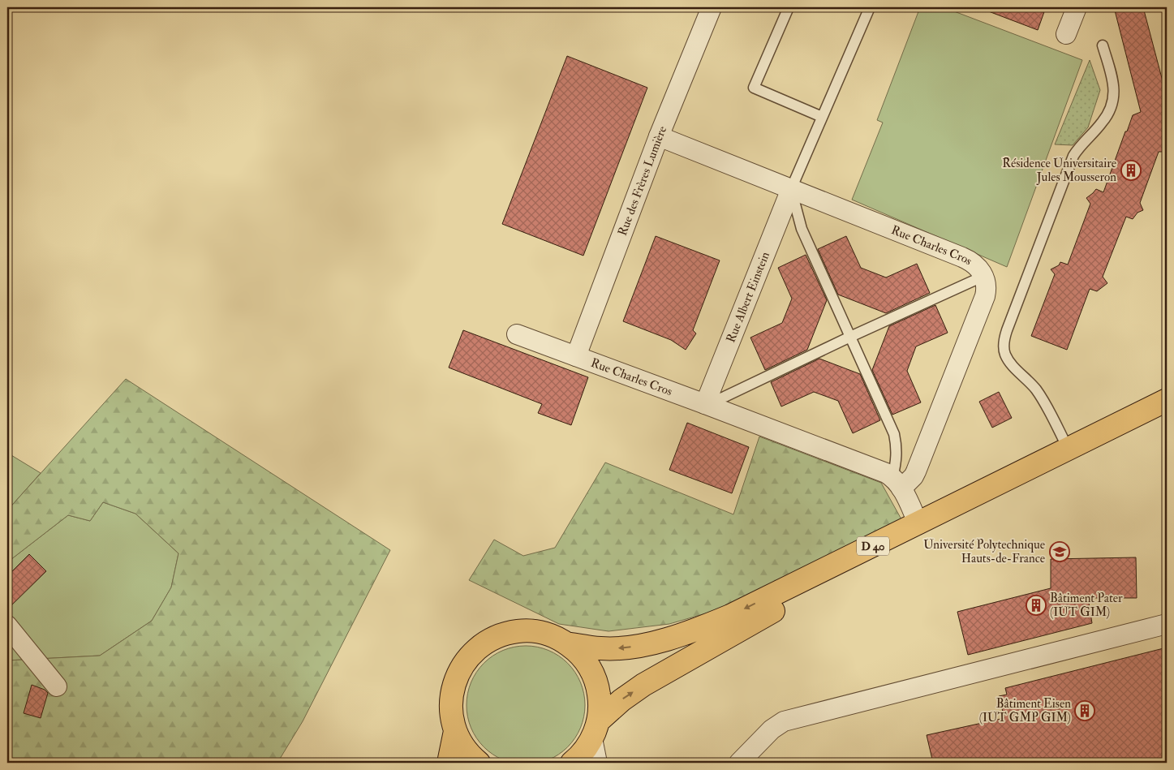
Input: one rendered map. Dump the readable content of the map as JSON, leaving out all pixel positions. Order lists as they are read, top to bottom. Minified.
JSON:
{"streets":{"main road":["D 40"],"street":["Rue des Frères Lumière","Rue Charles Cros","Rue Albert Einstein"]},"crossings":[["Rue des Frères Lumière","Rue Charles Cros"],["Rue Charles Cros","Rue Albert Einstein"]],"places":{"building":["Résidence Universitaire Jules Mousseron","Bâtiment Pater (IUT GIM)","Bâtiment Eisen (IUT GMP GIM)"],"school or university":["Université Polytechnique Hauts-de-France"]}}
